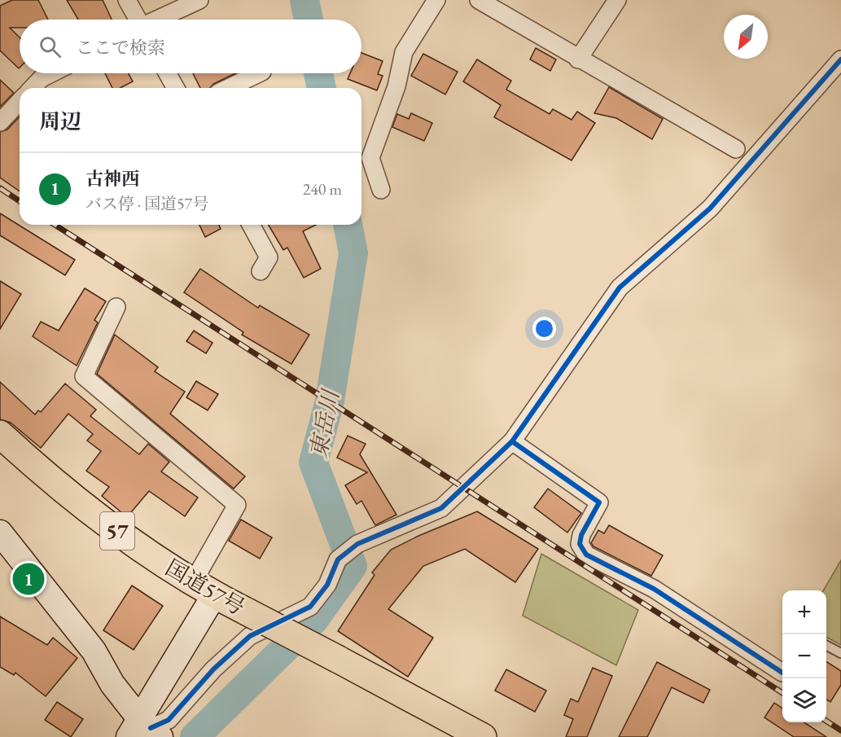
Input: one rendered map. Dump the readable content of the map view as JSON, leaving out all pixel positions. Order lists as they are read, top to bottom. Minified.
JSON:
{"streets":{"highway":["57","国道57号"]},"water":["東岳川"],"north":"bottom left","page":{"search":"ここで検索","heading":"周辺","list":[{"mark":"1","name":"古神西","note":"バス停 · 国道57号","value":"240 m"}],"pins":"1","map_buttons":["+","−"]}}
